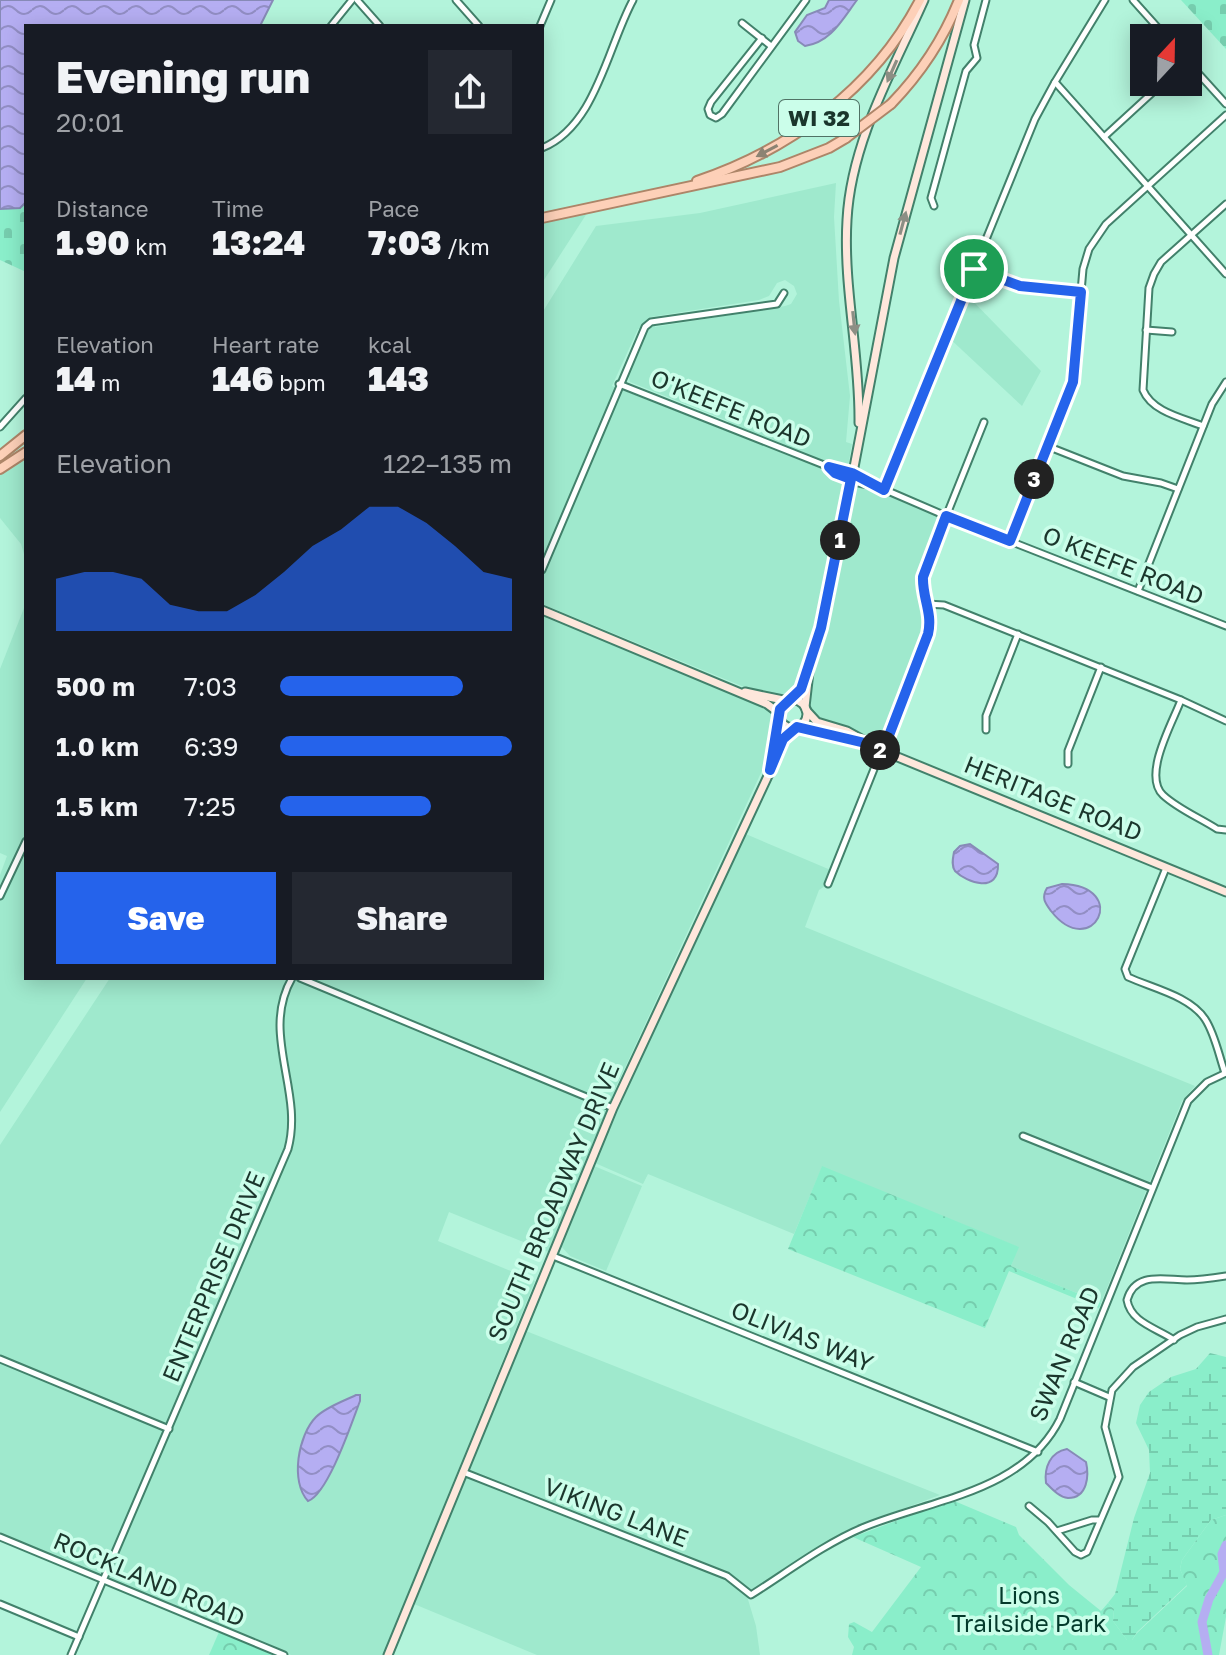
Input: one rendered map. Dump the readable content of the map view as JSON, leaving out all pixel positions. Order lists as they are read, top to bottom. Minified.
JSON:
{"streets":{"main road":["WI 32","HERITAGE ROAD","SOUTH BROADWAY DRIVE"],"street":["O'KEEFE ROAD","O KEEFE ROAD","ENTERPRISE DRIVE","OLIVIAS WAY","SWAN ROAD","VIKING LANE","ROCKLAND ROAD"]},"crossings":[["O'KEEFE ROAD","O KEEFE ROAD"],["HERITAGE ROAD","SOUTH BROADWAY DRIVE"],["SOUTH BROADWAY DRIVE","OLIVIAS WAY"],["SOUTH BROADWAY DRIVE","VIKING LANE"],["ENTERPRISE DRIVE","ROCKLAND ROAD"],["OLIVIAS WAY","SWAN ROAD"],["SWAN ROAD","VIKING LANE"]],"parks":["Lions Trailside Park"],"north":"top","page":{"heading":["Evening run","20:01"],"stats":[["Distance","1.90 km"],["Time","13:24"],["Pace","7:03 /km"],["Elevation","14 m"],["Heart rate","146 bpm"],["kcal","143"]],"chart":["Elevation","122–135 m"],"pins":["3","1","2"],"list":[{"name":"500 m","note":"7:03"},{"name":"1.0 km","note":"6:39"},{"name":"1.5 km","note":"7:25"}],"buttons":["Save","Share"]}}
